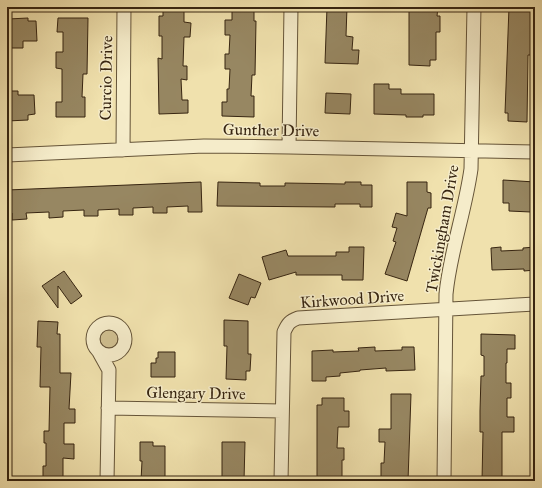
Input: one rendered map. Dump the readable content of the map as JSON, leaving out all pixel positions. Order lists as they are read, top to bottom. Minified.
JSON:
{"streets":{"street":["Curcio Drive","Gunther Drive","Twickingham Drive","Kirkwood Drive","Glengary Drive"]},"crossings":[["Curcio Drive","Gunther Drive"],["Gunther Drive","Twickingham Drive"],["Twickingham Drive","Kirkwood Drive"],["Kirkwood Drive","Glengary Drive"]]}
